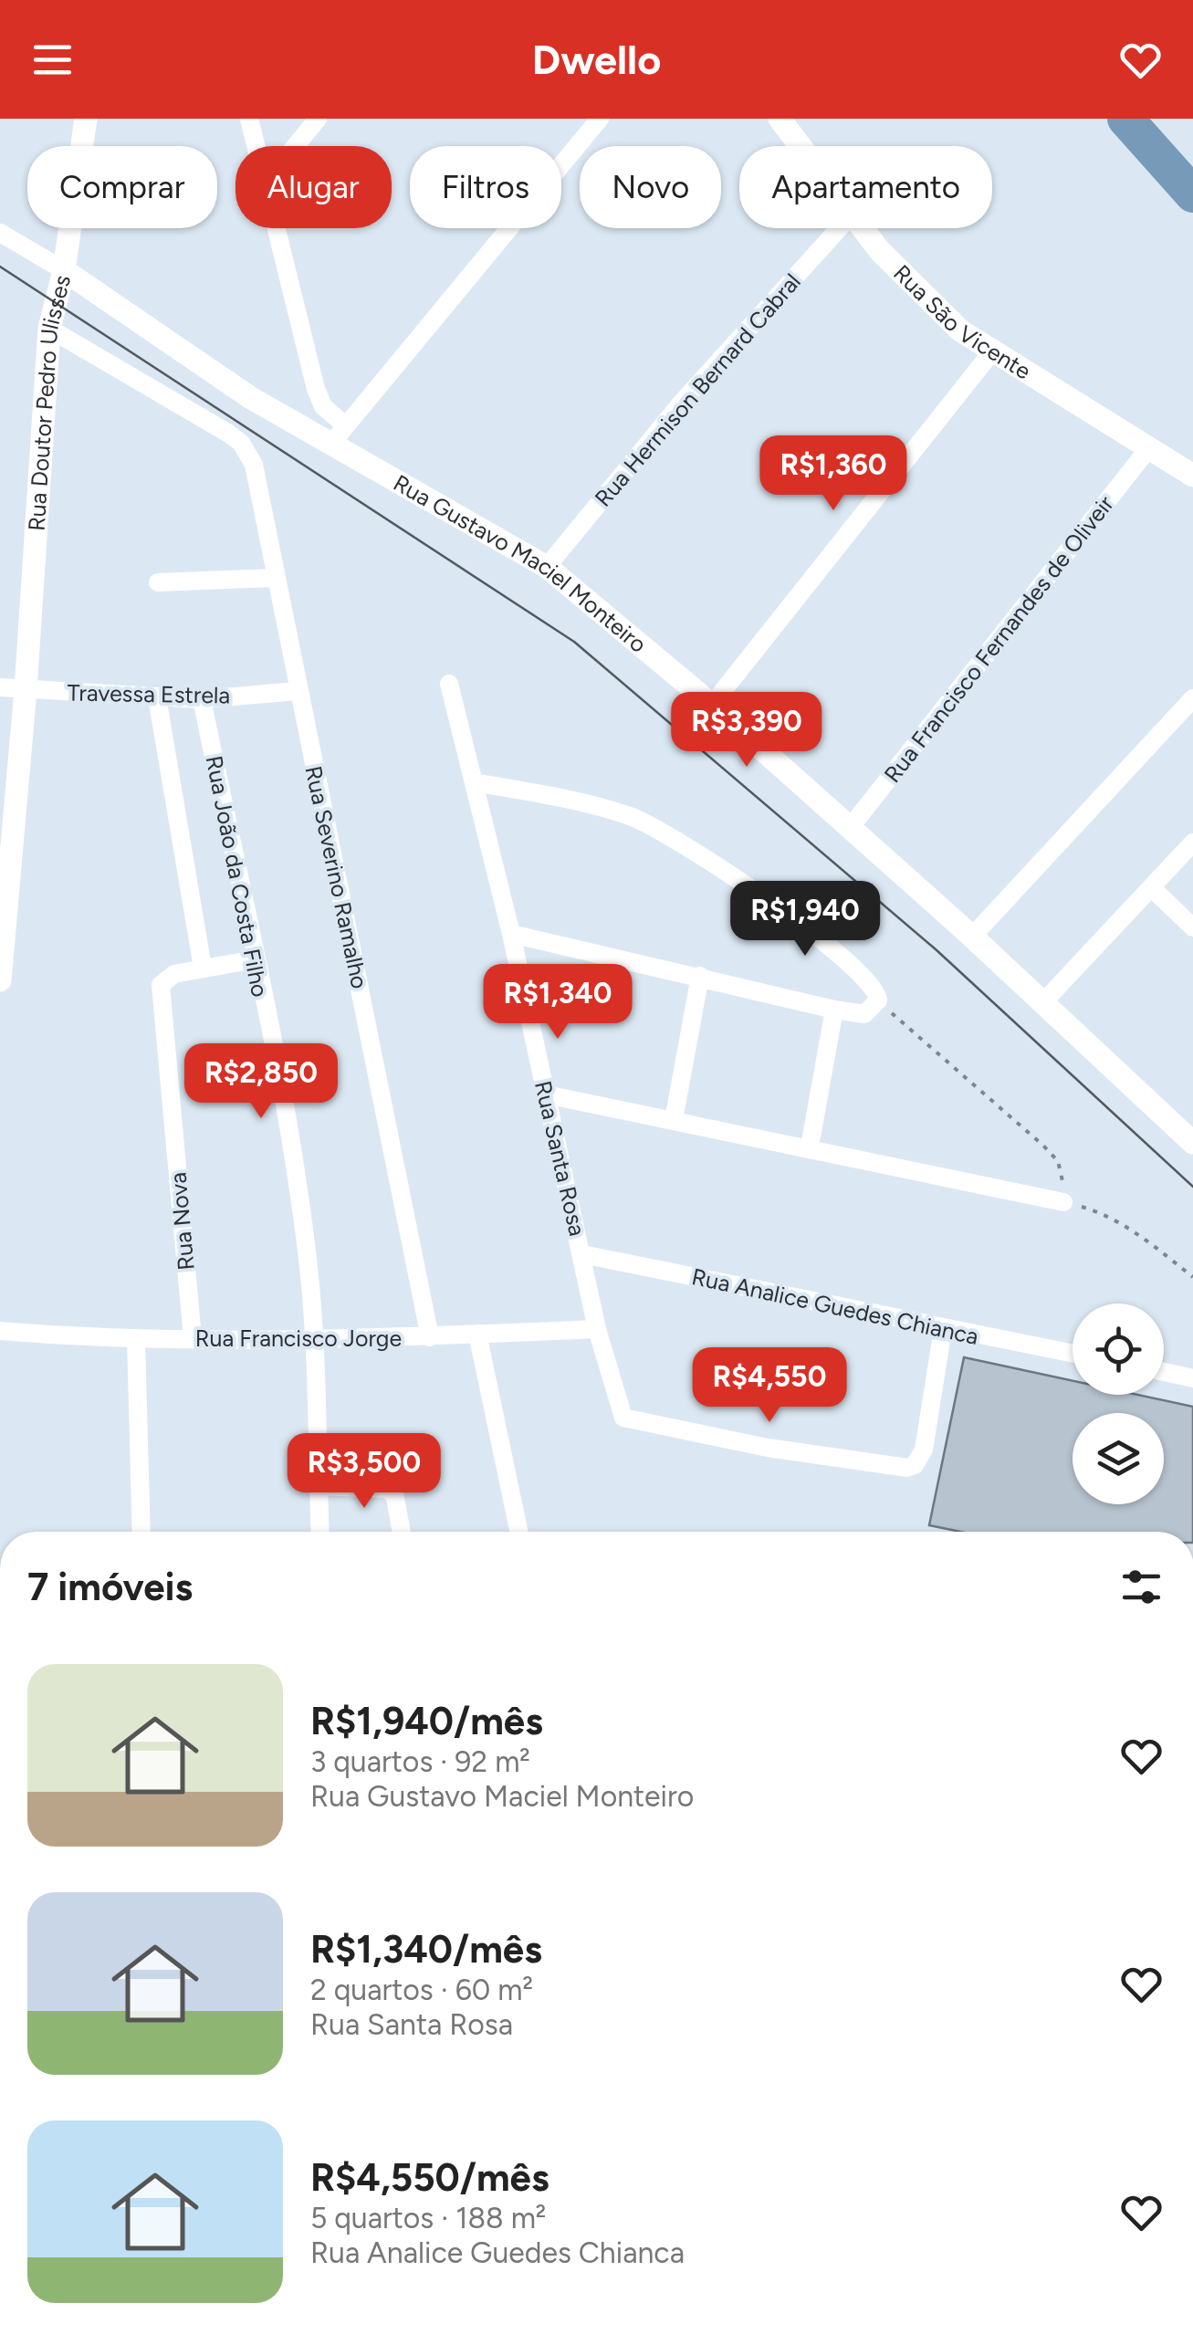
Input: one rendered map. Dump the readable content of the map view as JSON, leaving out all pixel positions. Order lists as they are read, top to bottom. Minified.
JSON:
{"streets":{"street":["Rua São Vicente","Rua Hermison Bernard Cabral","Rua Doutor Pedro Ulisses","Rua Gustavo Maciel Monteiro","Rua Francisco Fernandes de Oliveir","Travessa Estrela","Rua João da Costa Filho","Rua Severino Ramalho","Rua Santa Rosa","Rua Nova","Rua Analice Guedes Chianca","Rua Francisco Jorge"]},"crossings":[["Rua São Vicente","Rua Francisco Fernandes de Oliveir"],["Rua Hermison Bernard Cabral","Rua Gustavo Maciel Monteiro"],["Rua Doutor Pedro Ulisses","Rua Gustavo Maciel Monteiro"],["Rua Doutor Pedro Ulisses","Travessa Estrela"],["Rua Doutor Pedro Ulisses","Rua Severino Ramalho"],["Rua Gustavo Maciel Monteiro","Rua Francisco Fernandes de Oliveir"],["Travessa Estrela","Rua João da Costa Filho"],["Travessa Estrela","Rua Severino Ramalho"],["Rua João da Costa Filho","Rua Nova"],["Rua João da Costa Filho","Rua Francisco Jorge"],["Rua Severino Ramalho","Rua Francisco Jorge"],["Rua Santa Rosa","Rua Analice Guedes Chianca"],["Rua Santa Rosa","Rua Francisco Jorge"],["Rua Nova","Rua Francisco Jorge"]],"page":{"header":"Dwello","chip":["Comprar","Alugar","Filtros","Novo","Apartamento"],"price":["R$1,360","R$3,390","R$1,940","R$1,340","R$2,850","R$4,550","R$3,500"],"heading":"7 imóveis","list":[{"name":"R$1,940/mês","note":"3 quartos · 92 m² · Rua Gustavo Maciel Monteiro"},{"name":"R$1,340/mês","note":"2 quartos · 60 m² · Rua Santa Rosa"},{"name":"R$4,550/mês","note":"5 quartos · 188 m² · Rua Analice Guedes Chianca"}]}}
